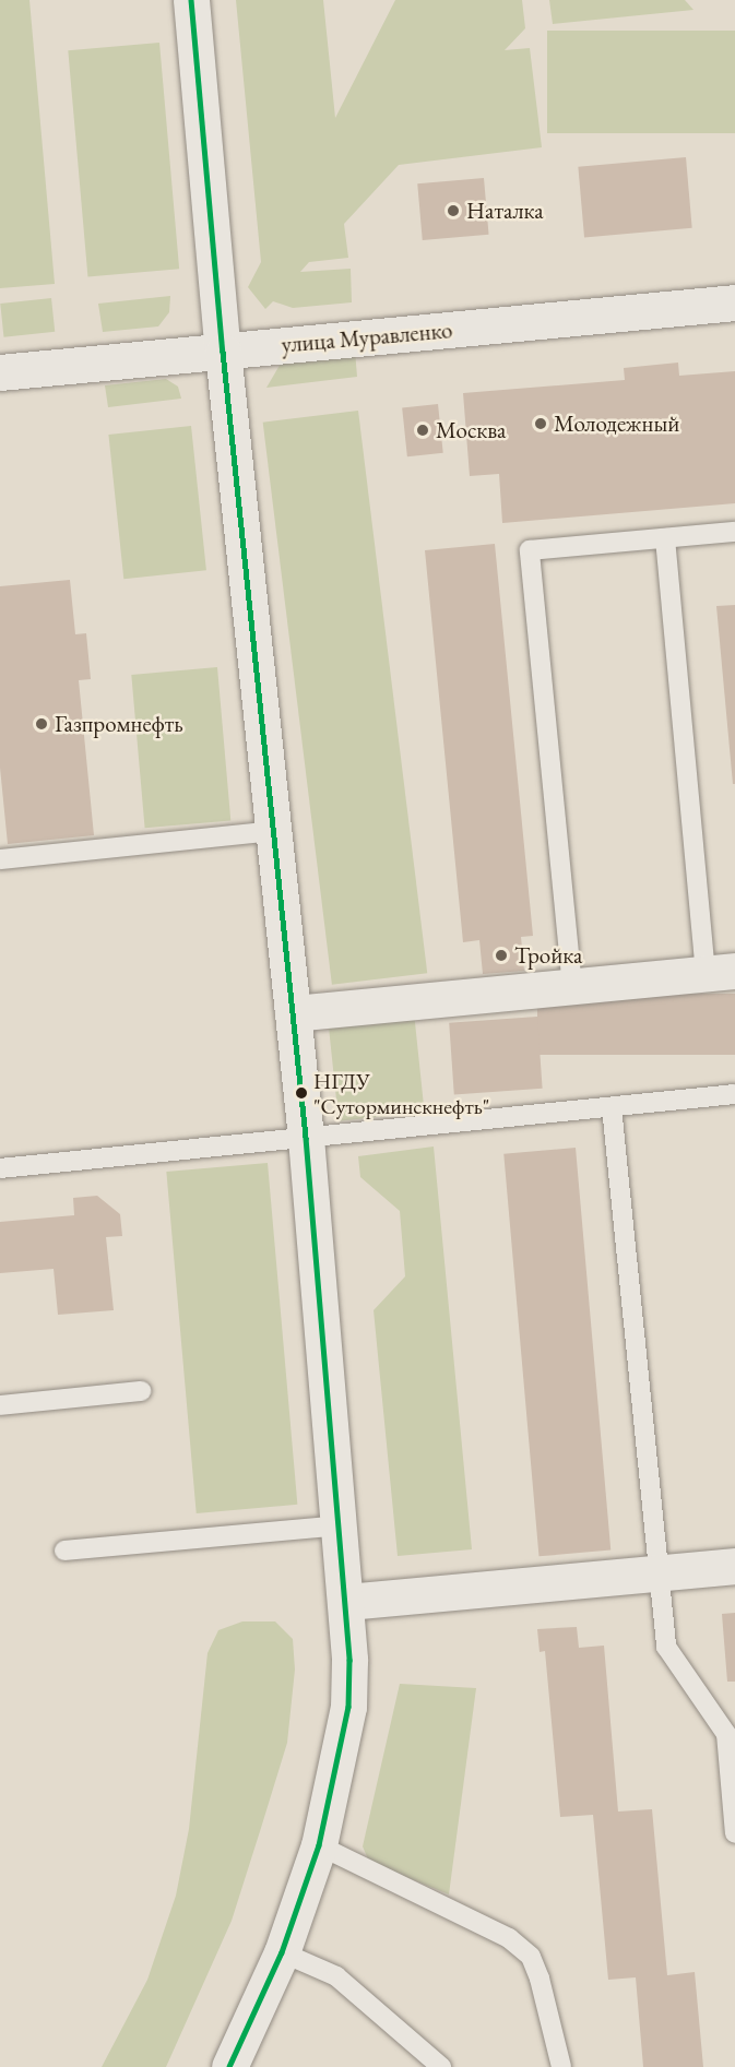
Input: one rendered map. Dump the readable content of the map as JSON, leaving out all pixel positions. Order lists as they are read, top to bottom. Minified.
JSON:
{"streets":{"main road":["улица Муравленко"]},"places":["Наталка","Молодежный","Москва","Газпромнефть","Тройка","НГДУ \"Суторминскнефть\""]}
